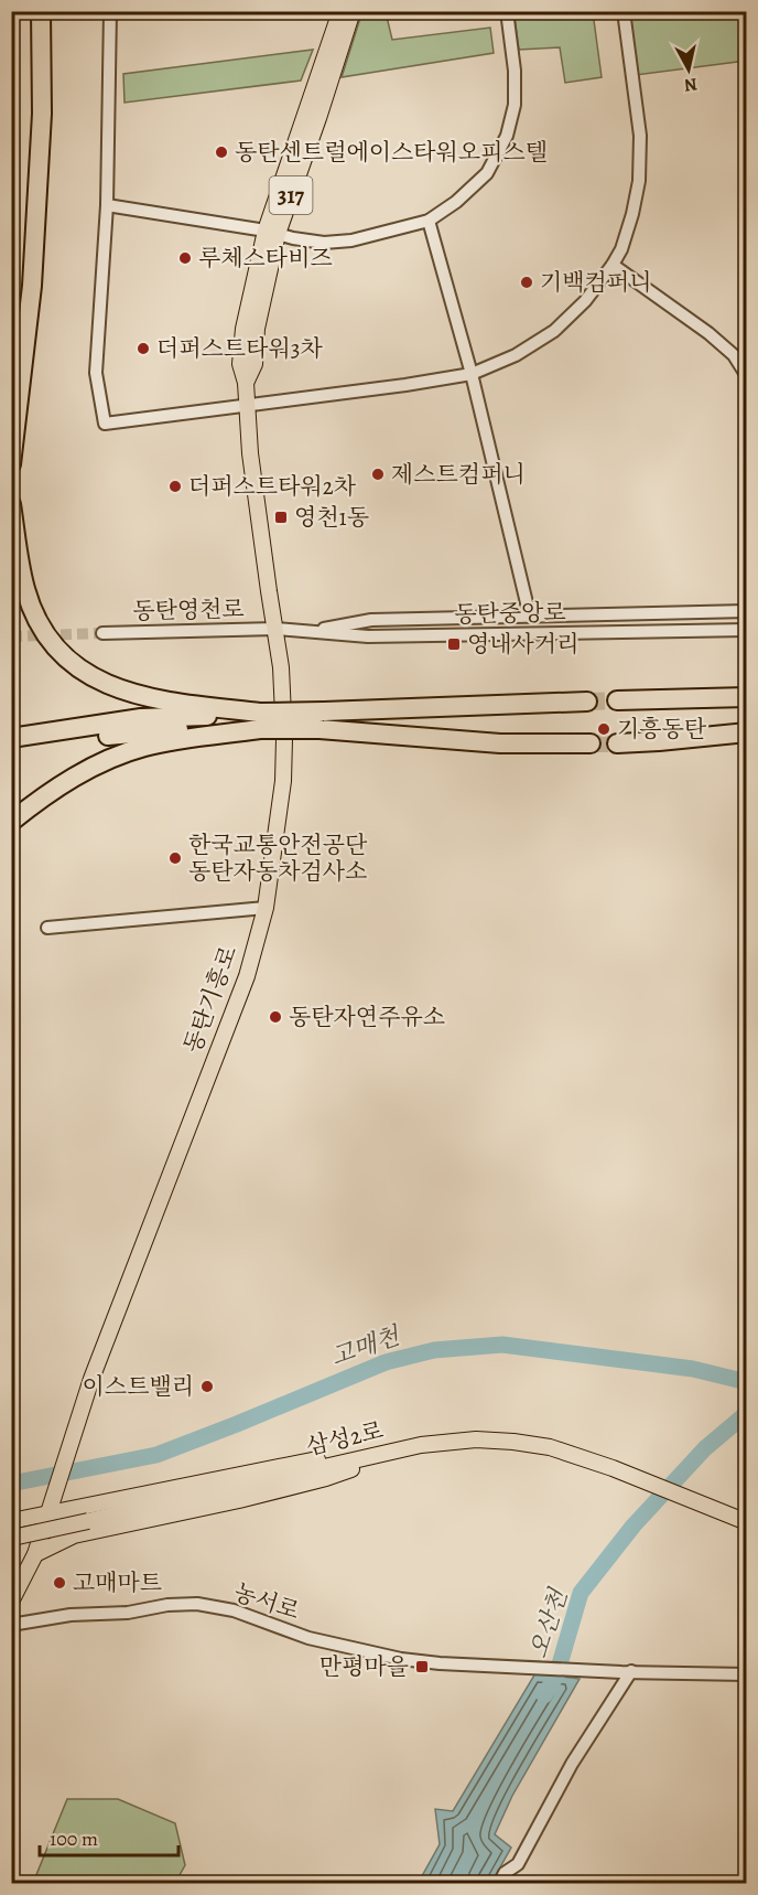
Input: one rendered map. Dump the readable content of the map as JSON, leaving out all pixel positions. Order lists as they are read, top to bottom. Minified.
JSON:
{"streets":{"main road":["317","동탄기흥로","삼성2로"],"street":["동탄영천로","동탄중앙로","농서로"]},"crossings":[["동탄영천로","동탄중앙로"],["동탄영천로","동탄기흥로"],["동탄중앙로","동탄기흥로"]],"water":["고매천","오산천"],"places":{"other":["동탄센트럴에이스타워오피스텔","루체스타비즈","기백컴퍼니","더퍼스트타워3차","제스트컴퍼니","더퍼스트타워2차","기흥동탄","한국교통안전공단 동탄자동차검사소","동탄자연주유소","이스트밸리","고매마트"],"transit":["영천1동","영내사거리","만평마을"]},"scale_bar":"100 m","north":"bottom"}
